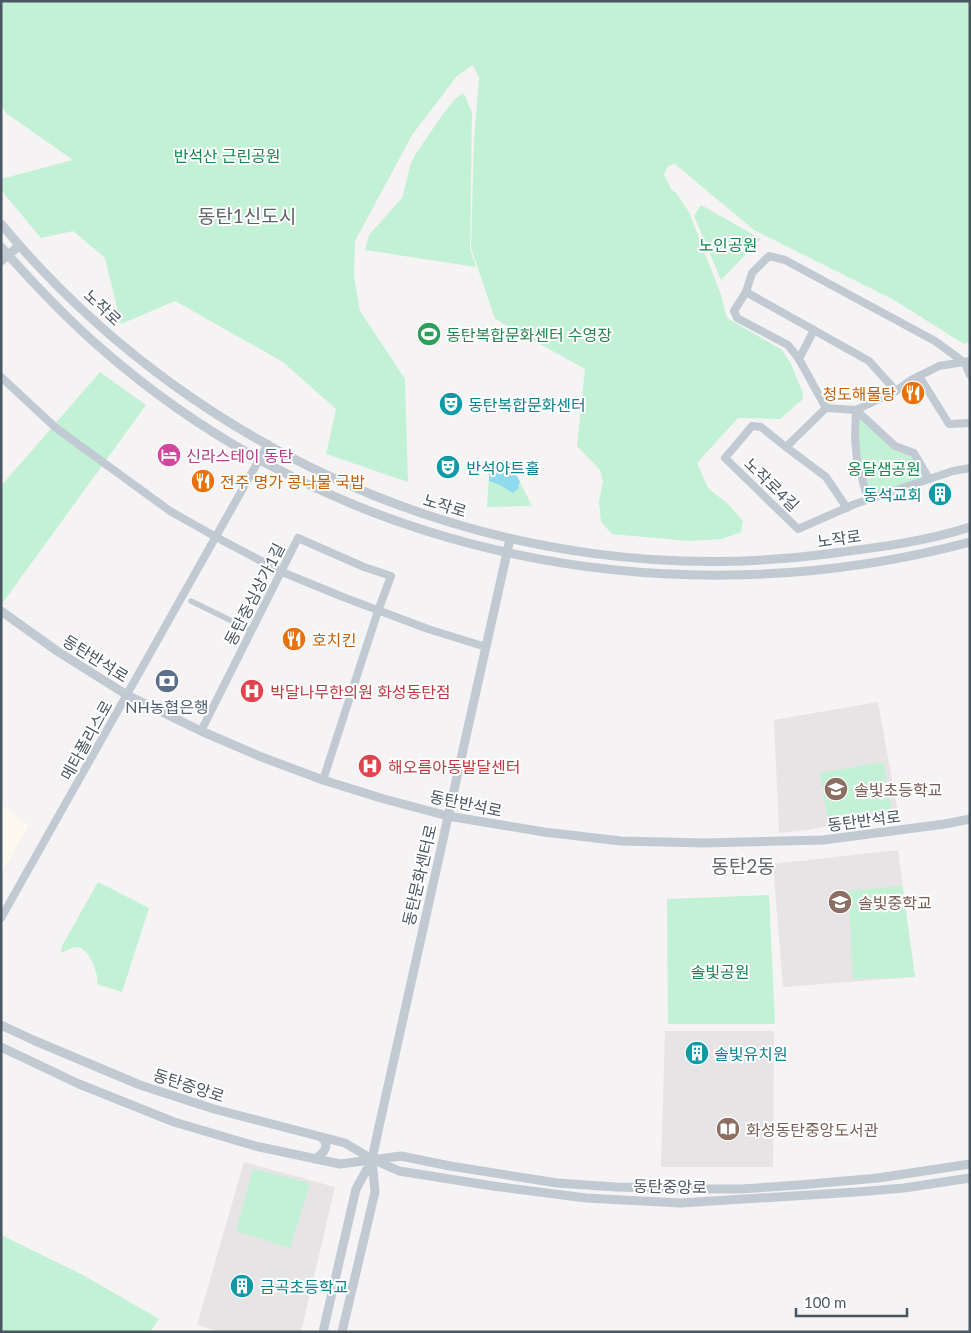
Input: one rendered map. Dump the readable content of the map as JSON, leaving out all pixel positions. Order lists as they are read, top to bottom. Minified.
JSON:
{"streets":{"street":["노작로","노작로4길","동탄중심상가1길","동탄반석로","메타폴리스로","동탄문화센터로","동탄중앙로"]},"crossings":[["노작로","메타폴리스로"],["노작로","동탄문화센터로"],["동탄중심상가1길","동탄반석로"],["동탄반석로","메타폴리스로"],["동탄반석로","동탄문화센터로"],["동탄문화센터로","동탄중앙로"]],"districts":["동탄1신도시","동탄2동"],"parks":["반석산 근린공원","노인공원","옹달샘공원","솔빛공원"],"places":{"sports":["동탄복합문화센터 수영장"],"restaurant":["청도해물탕","전주 명가 콩나물 국밥","호치킨"],"theatre":["동탄복합문화센터","반석아트홀"],"hotel":["신라스테이 동탄"],"building":["동석교회","솔빛유치원","금곡초등학교"],"bank":["NH농협은행"],"hospital":["박달나무한의원 화성동탄점","해오름아동발달센터"],"school or university":["솔빛초등학교","솔빛중학교"],"library":["화성동탄중앙도서관"]},"scale_bar":"100 m"}
